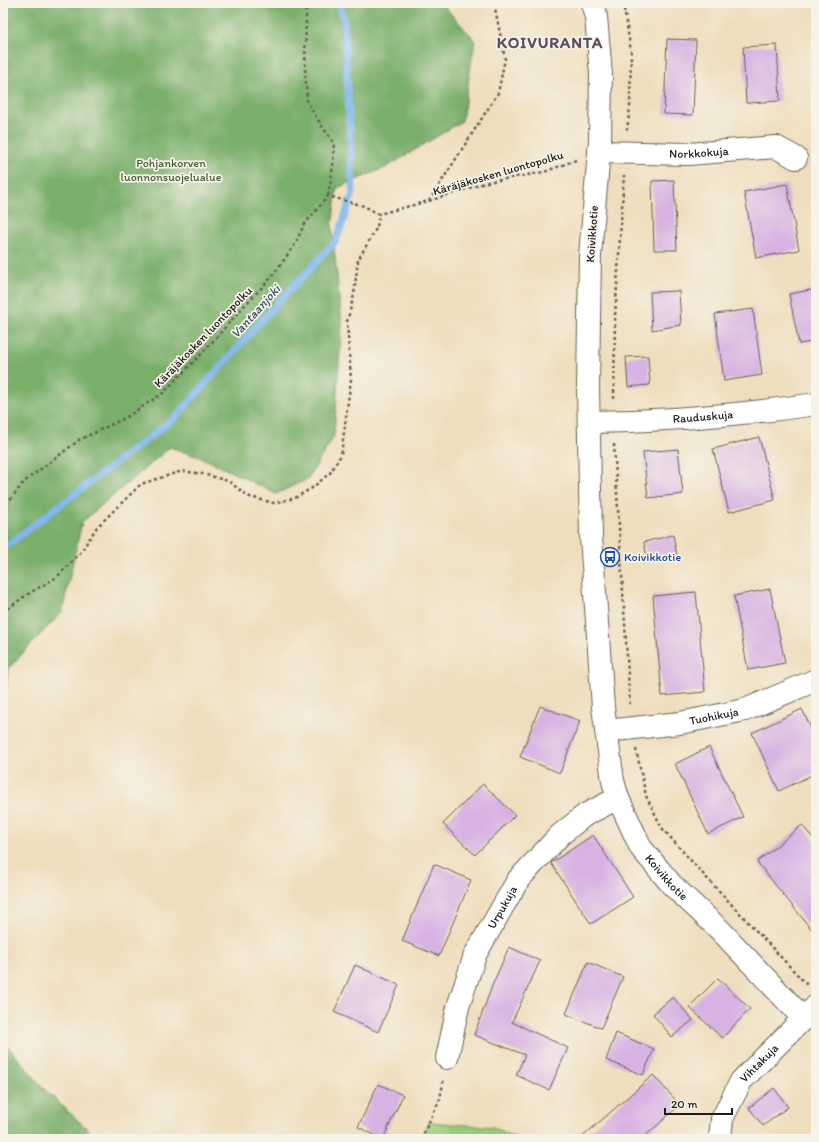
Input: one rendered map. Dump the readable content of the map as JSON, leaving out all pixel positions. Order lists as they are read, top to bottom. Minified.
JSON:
{"streets":{"street":["Norkkokuja","Koivikkotie","Rauduskuja","Tuohikuja","Urpukuja","Vihtakuja"],"path":["Käräjäkosken luontopolku"]},"crossings":[["Norkkokuja","Käräjäkosken luontopolku"],["Norkkokuja","Koivikkotie"],["Käräjäkosken luontopolku","Koivikkotie"],["Koivikkotie","Rauduskuja"],["Koivikkotie","Tuohikuja"],["Koivikkotie","Urpukuja"],["Koivikkotie","Vihtakuja"]],"districts":["KOIVURANTA"],"water":["Vantaanjoki"],"parks":["Pohjankorven luonnonsuojelualue"],"places":{"bus stop":["Koivikkotie"]},"scale_bar":"20 m"}
